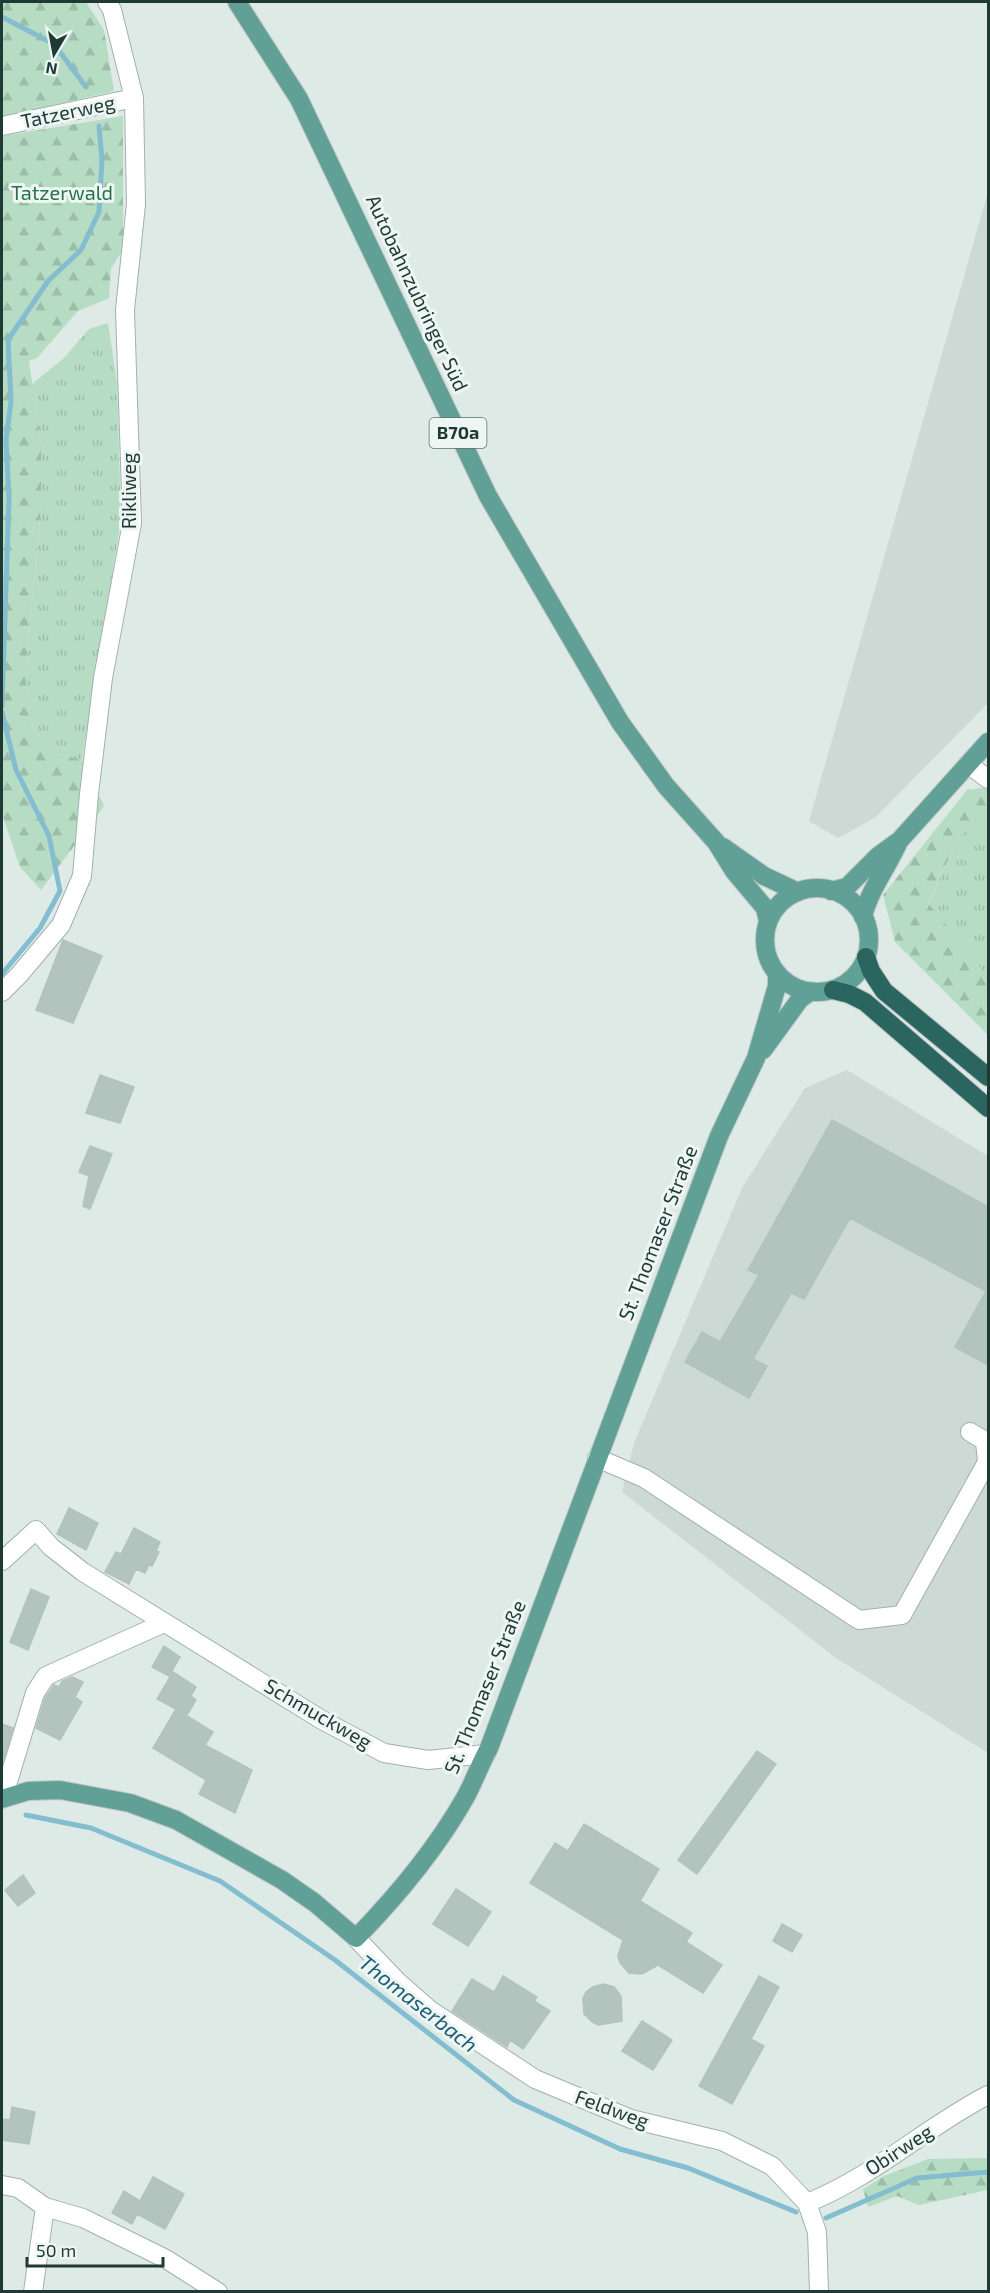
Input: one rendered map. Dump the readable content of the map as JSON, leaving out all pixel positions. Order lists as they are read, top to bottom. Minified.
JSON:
{"streets":{"main road":["Autobahnzubringer Süd","B70a","St. Thomaser Straße"],"street":["Tatzerweg","Rikliweg","Schmuckweg","Feldweg","Obirweg"]},"crossings":[["Tatzerweg","Rikliweg"],["Autobahnzubringer Süd","St. Thomaser Straße"],["St. Thomaser Straße","Schmuckweg"],["St. Thomaser Straße","Feldweg"],["Feldweg","Obirweg"]],"water":["Thomaserbach"],"parks":["Tatzerwald"],"scale_bar":"50 m","north":"bottom"}
